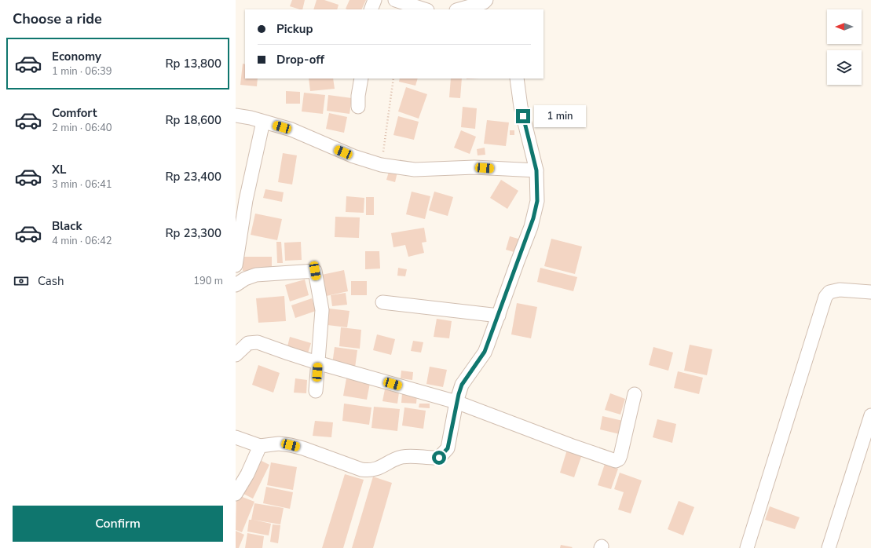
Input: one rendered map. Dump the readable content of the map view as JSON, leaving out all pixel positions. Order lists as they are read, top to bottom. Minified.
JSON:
{"north":"left","page":{"heading":"Choose a ride","banner":["Pickup","Drop-off"],"list":[{"name":"Economy","note":"1 min · 06:39","value":"Rp 13,800"},{"name":"Comfort","note":"2 min · 06:40","value":"Rp 18,600"},{"name":"XL","note":"3 min · 06:41","value":"Rp 23,400"},{"name":"Black","note":"4 min · 06:42","value":"Rp 23,300"}],"bubble":"1 min","pay":["Cash","190 m"],"buttons":"Confirm"}}
